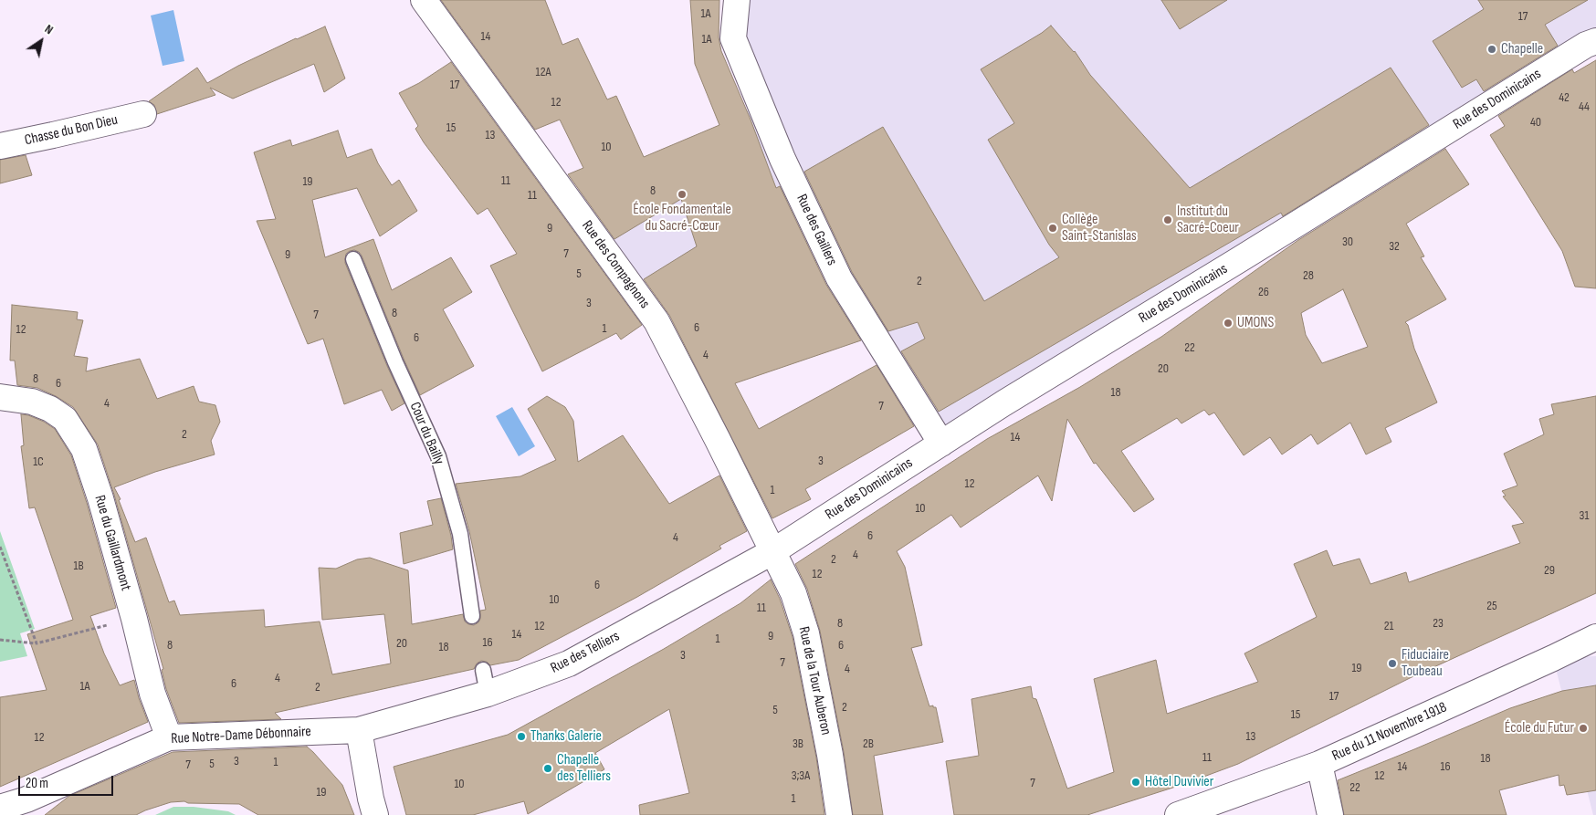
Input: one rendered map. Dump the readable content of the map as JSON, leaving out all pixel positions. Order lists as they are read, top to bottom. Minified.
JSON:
{"streets":{"street":["Rue des Dominicains","Chasse du Bon Dieu","Rue des Gaillers","Rue des Compagnons","Rue du Gaillardmont","Rue des Telliers","Rue de la Tour Auberon","Rue du 11 Novembre 1918","Rue Notre-Dame Débonnaire"],"lane":["Cour du Bailly"]},"crossings":[["Rue des Dominicains","Rue des Gaillers"],["Rue des Dominicains","Rue des Compagnons"],["Rue des Dominicains","Rue des Telliers"],["Rue des Dominicains","Rue de la Tour Auberon"],["Rue des Compagnons","Rue des Telliers"],["Rue des Compagnons","Rue de la Tour Auberon"],["Rue du Gaillardmont","Rue Notre-Dame Débonnaire"],["Rue des Telliers","Rue de la Tour Auberon"],["Rue des Telliers","Rue Notre-Dame Débonnaire"]],"places":["Chapelle","École Fondamentale du Sacré-Cœur","Institut du Sacré-Coeur","Collège Saint-Stanislas","UMONS","Fiduciaire Toubeau","École du Futur","Thanks Galerie","Chapelle des Telliers","Hôtel Duvivier"],"house_numbers":["1A","17","14","1A","12A","17","42","12","44","40","15","13","10","11","19","8","11","9","30","32","7","9","5","28","2","26","3","8","7","6","1","12","6","22","4","20","8","6","18","4","7","2","14","3","1C","12","1","10","31","6","4","4","2","1B","29","12","6","10","25","11","8","23","12","21","14","9","1","16","20","8","6","18","3","7","19","4","4","6","1A","2","17","2","5","15","13","12","3B","2B","11","18","3","1","5","7","14","16","3;3A","12","7","10","22","19","1"],"scale_bar":"20 m","north":"top right"}
